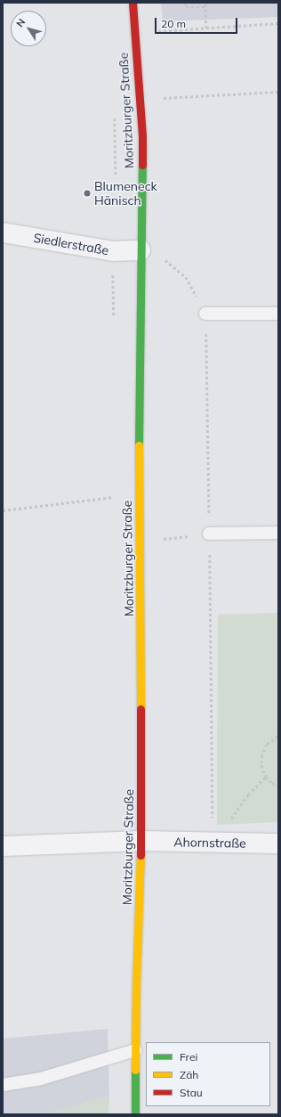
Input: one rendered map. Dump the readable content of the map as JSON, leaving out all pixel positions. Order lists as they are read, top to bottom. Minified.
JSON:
{"streets":{"street":["Moritzburger Straße","Siedlerstraße","Ahornstraße"]},"crossings":[["Moritzburger Straße","Siedlerstraße"],["Moritzburger Straße","Ahornstraße"]],"places":["Blumeneck Hänisch"],"legend":["Frei","Zäh","Stau"],"scale_bar":"20 m","north":"top left"}
